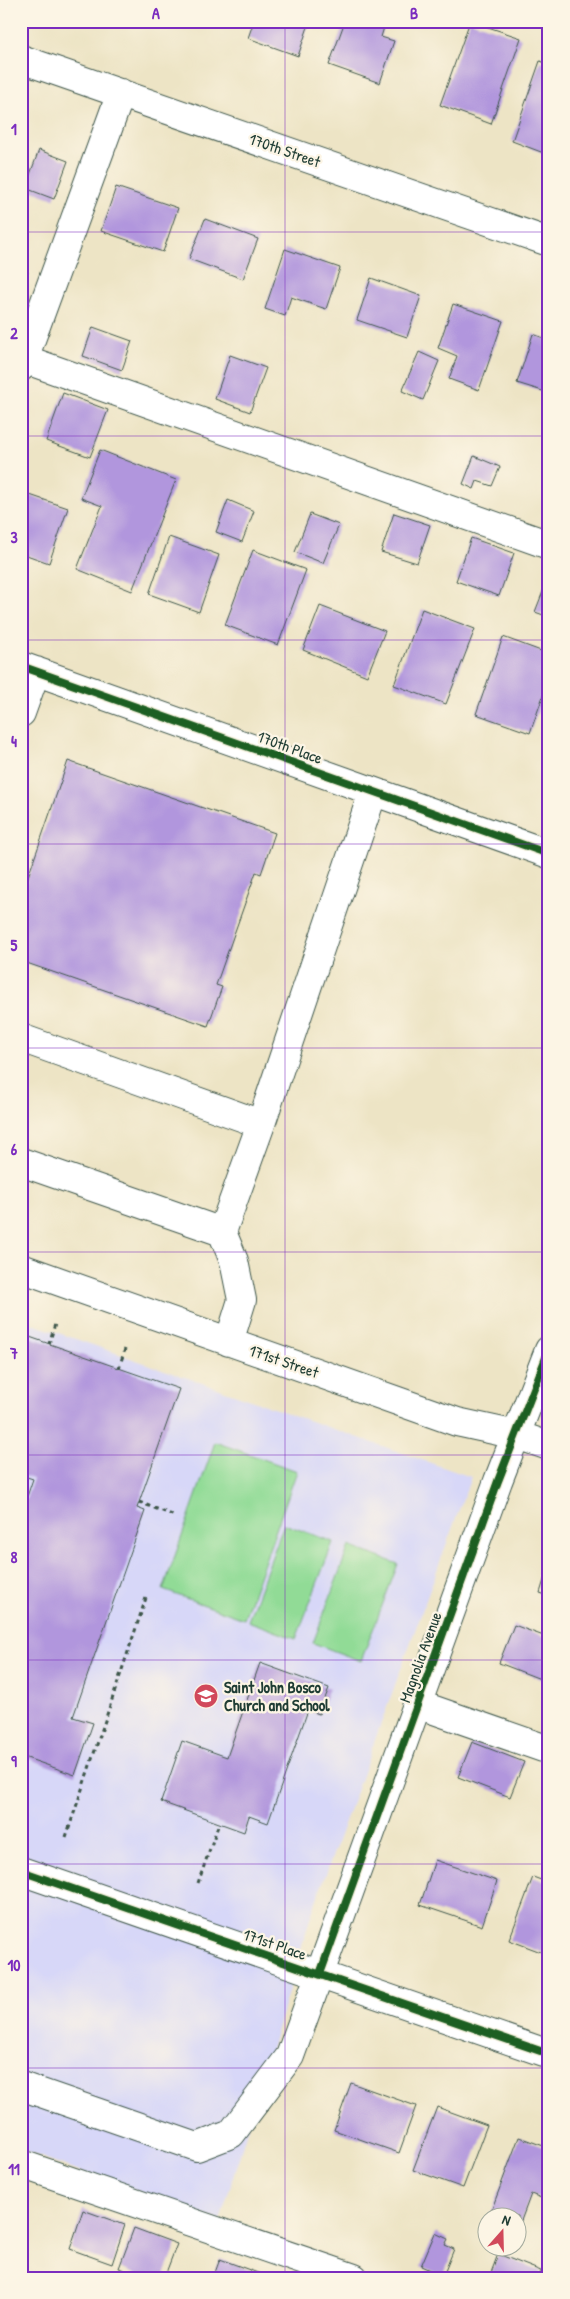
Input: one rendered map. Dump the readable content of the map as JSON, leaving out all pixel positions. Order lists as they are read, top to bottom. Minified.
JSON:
{"streets":{"street":["170th Street","170th Place","171st Street","Magnolia Avenue","171st Place"]},"crossings":[["171st Street","Magnolia Avenue"],["Magnolia Avenue","171st Place"]],"places":{"school or university":["Saint John Bosco Church and School"]},"north":"top","grid":{"columns":["A","B"],"rows":["1","2","3","4","5","6","7","8","9","10","11"]}}
